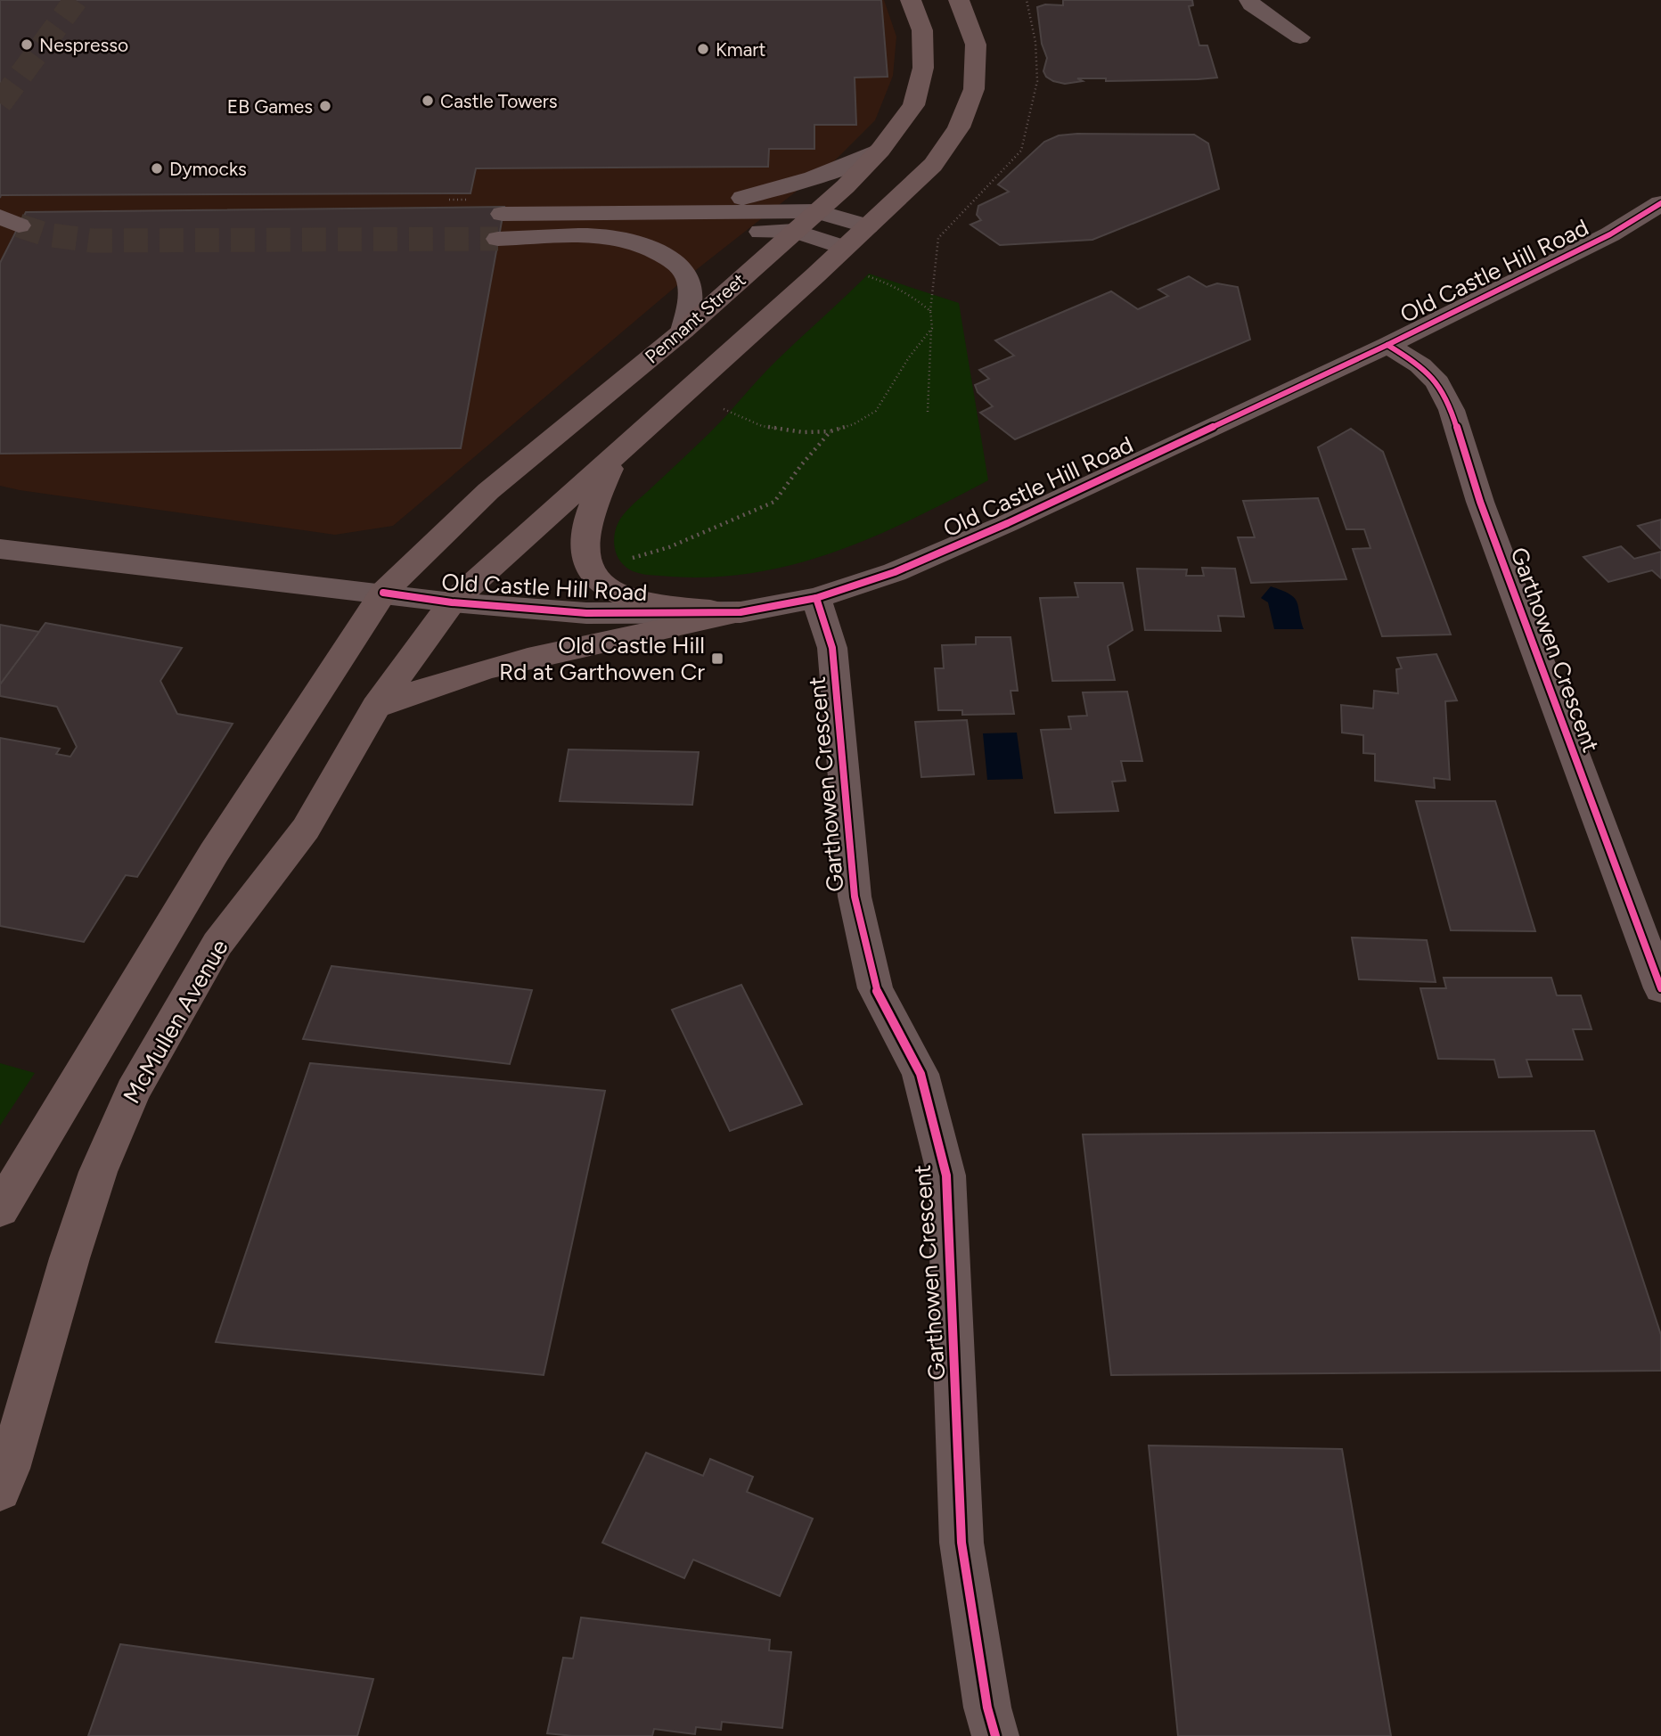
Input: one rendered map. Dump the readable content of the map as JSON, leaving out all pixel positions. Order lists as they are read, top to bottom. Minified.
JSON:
{"streets":{"main road":["Pennant Street","McMullen Avenue"],"street":["Old Castle Hill Road","Garthowen Crescent"]},"crossings":[["Old Castle Hill Road","Pennant Street"],["Old Castle Hill Road","Garthowen Crescent"],["Old Castle Hill Road","McMullen Avenue"]],"places":{"other":["Nespresso","Kmart","Castle Towers","EB Games","Dymocks"],"transit":["Old Castle Hill Rd at Garthowen Cr"]}}
